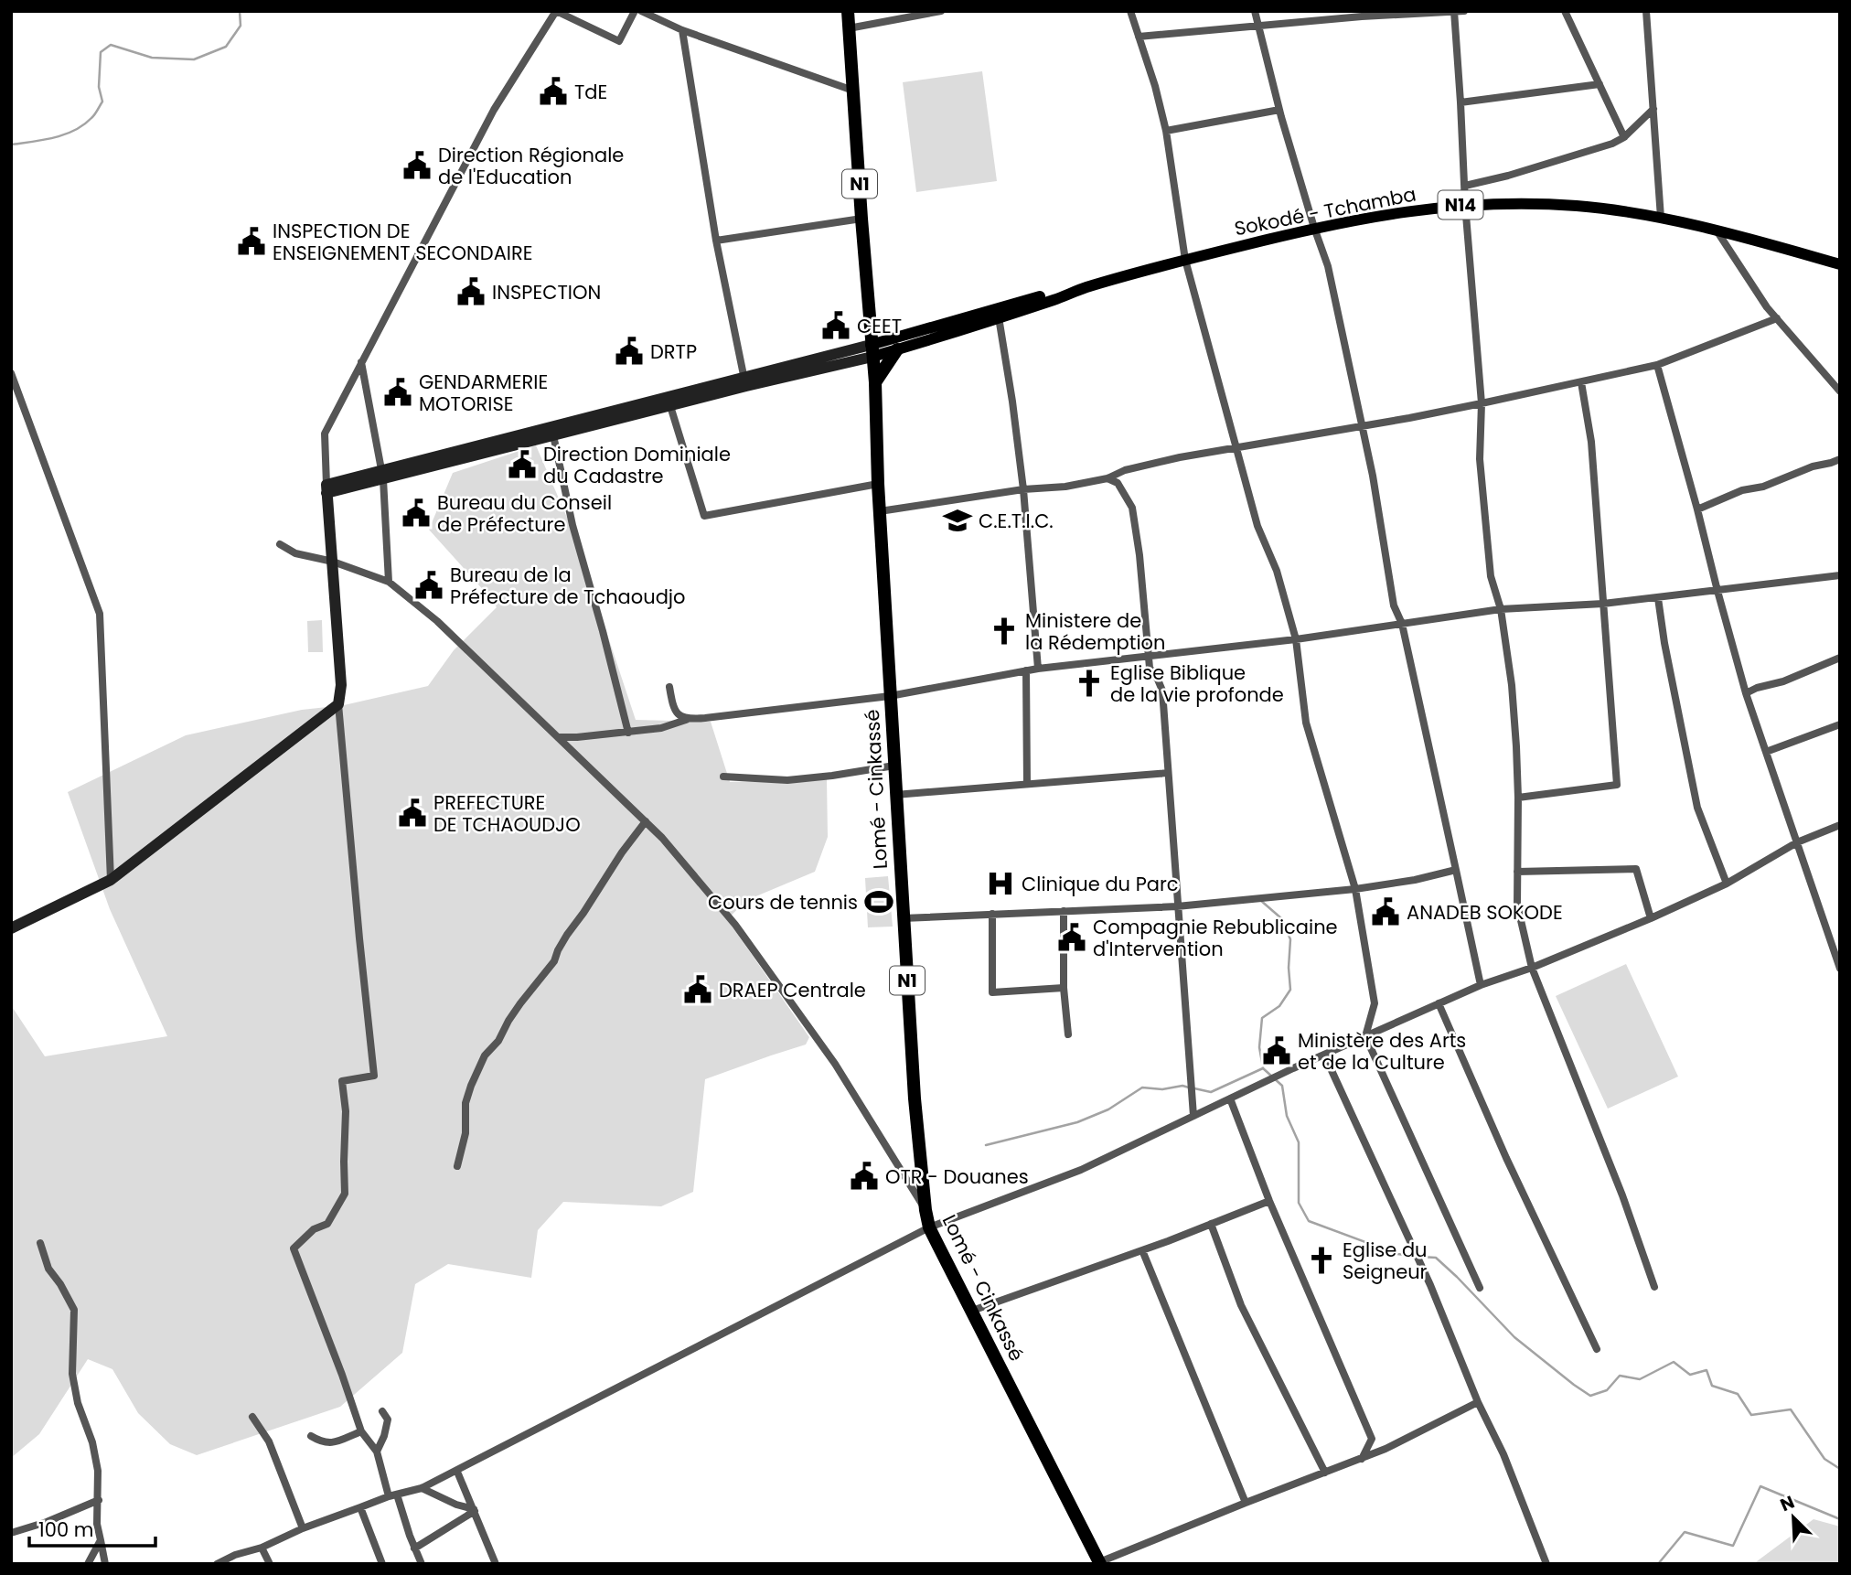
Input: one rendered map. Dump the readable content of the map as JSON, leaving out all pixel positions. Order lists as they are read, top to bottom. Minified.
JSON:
{"streets":{"highway":["N1","Lomé - Cinkassé"],"main road":["N14","Sokodé - Tchamba"]},"crossings":[["Sokodé - Tchamba","Lomé - Cinkassé"]],"places":{"public building":["TdE","Direction Régionale de l'Education","INSPECTION DE ENSEIGNEMENT SECONDAIRE","INSPECTION","CEET","DRTP","GENDARMERIE MOTORISE","Direction Dominiale du Cadastre","Bureau du Conseil de Préfecture","Bureau de la Préfecture de Tchaoudjo","PREFECTURE DE TCHAOUDJO","ANADEB SOKODE","Compagnie Rebublicaine d'Intervention","DRAEP Centrale","Ministère des Arts et de la Culture","OTR - Douanes"],"school or university":["C.E.T.I.C."],"church":["Ministere de la Rédemption","Eglise Biblique de la vie profonde","Eglise du Seigneur"],"hospital":["Clinique du Parc"],"sports":["Cours de tennis"]},"scale_bar":"100 m","north":"top left"}
